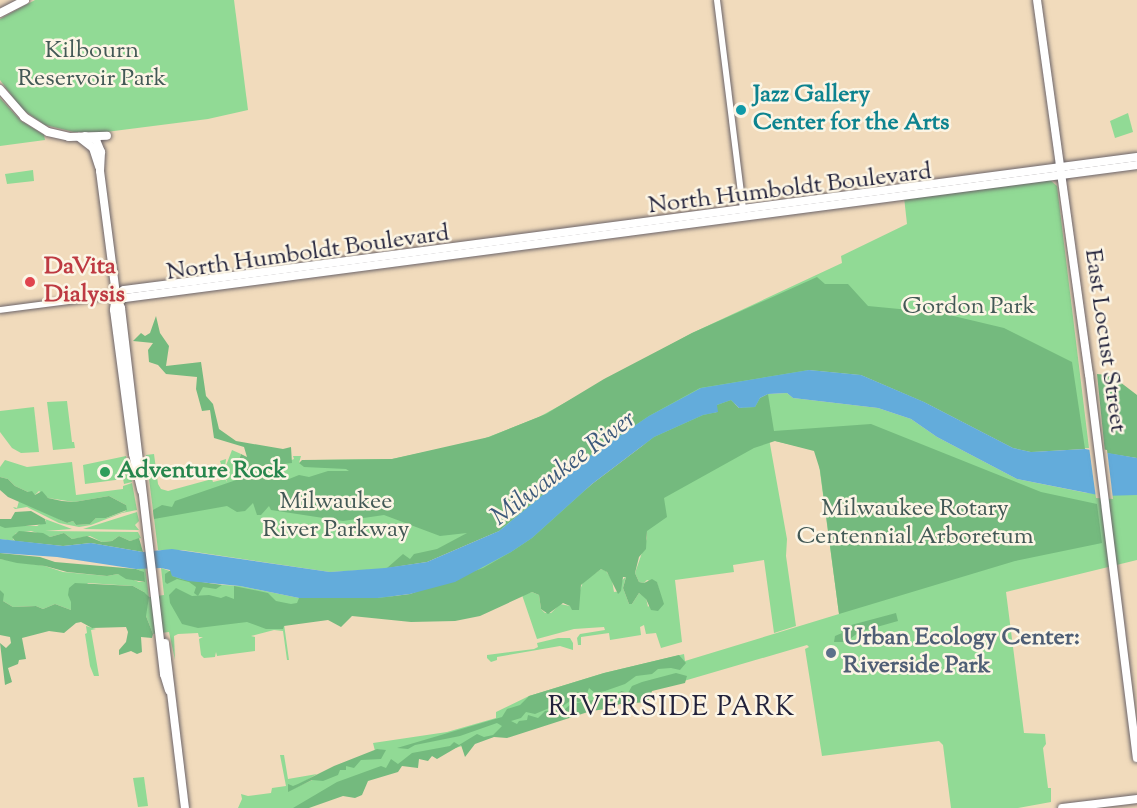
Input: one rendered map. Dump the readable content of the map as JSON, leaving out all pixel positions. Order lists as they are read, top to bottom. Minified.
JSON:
{"streets":{"main road":["North Humboldt Boulevard","East Locust Street"]},"crossings":[["North Humboldt Boulevard","East Locust Street"]],"districts":["RIVERSIDE PARK"],"water":["Milwaukee River"],"parks":["Kilbourn Reservoir Park","Gordon Park","Milwaukee River Parkway","Milwaukee Rotary Centennial Arboretum"],"places":["Jazz Gallery Center for the Arts","DaVita Dialysis","Adventure Rock","Urban Ecology Center: Riverside Park"]}
